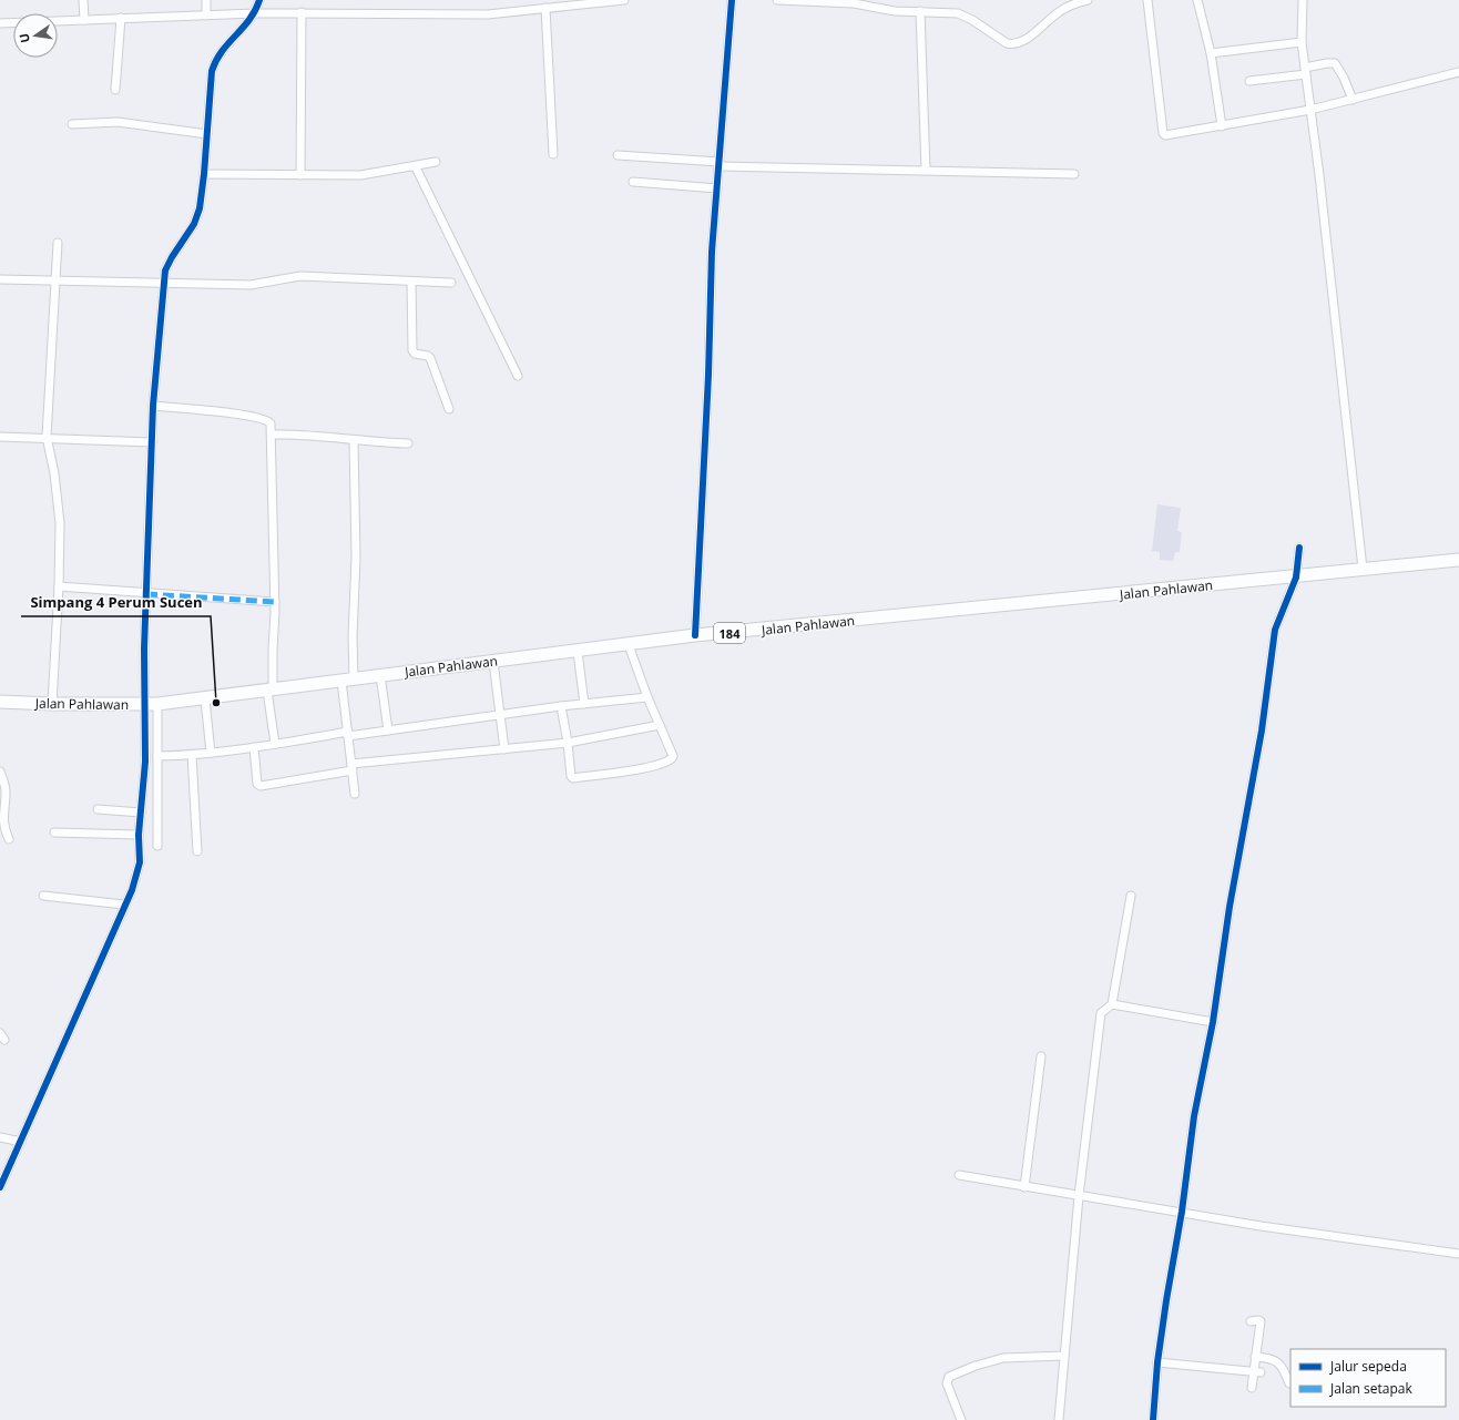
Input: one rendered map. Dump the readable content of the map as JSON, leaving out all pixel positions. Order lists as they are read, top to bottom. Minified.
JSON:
{"streets":{"main road":["Jalan Pahlawan","184"]},"places":["Simpang 4 Perum Sucen"],"legend":["Jalur sepeda","Jalan setapak"],"north":"left"}
